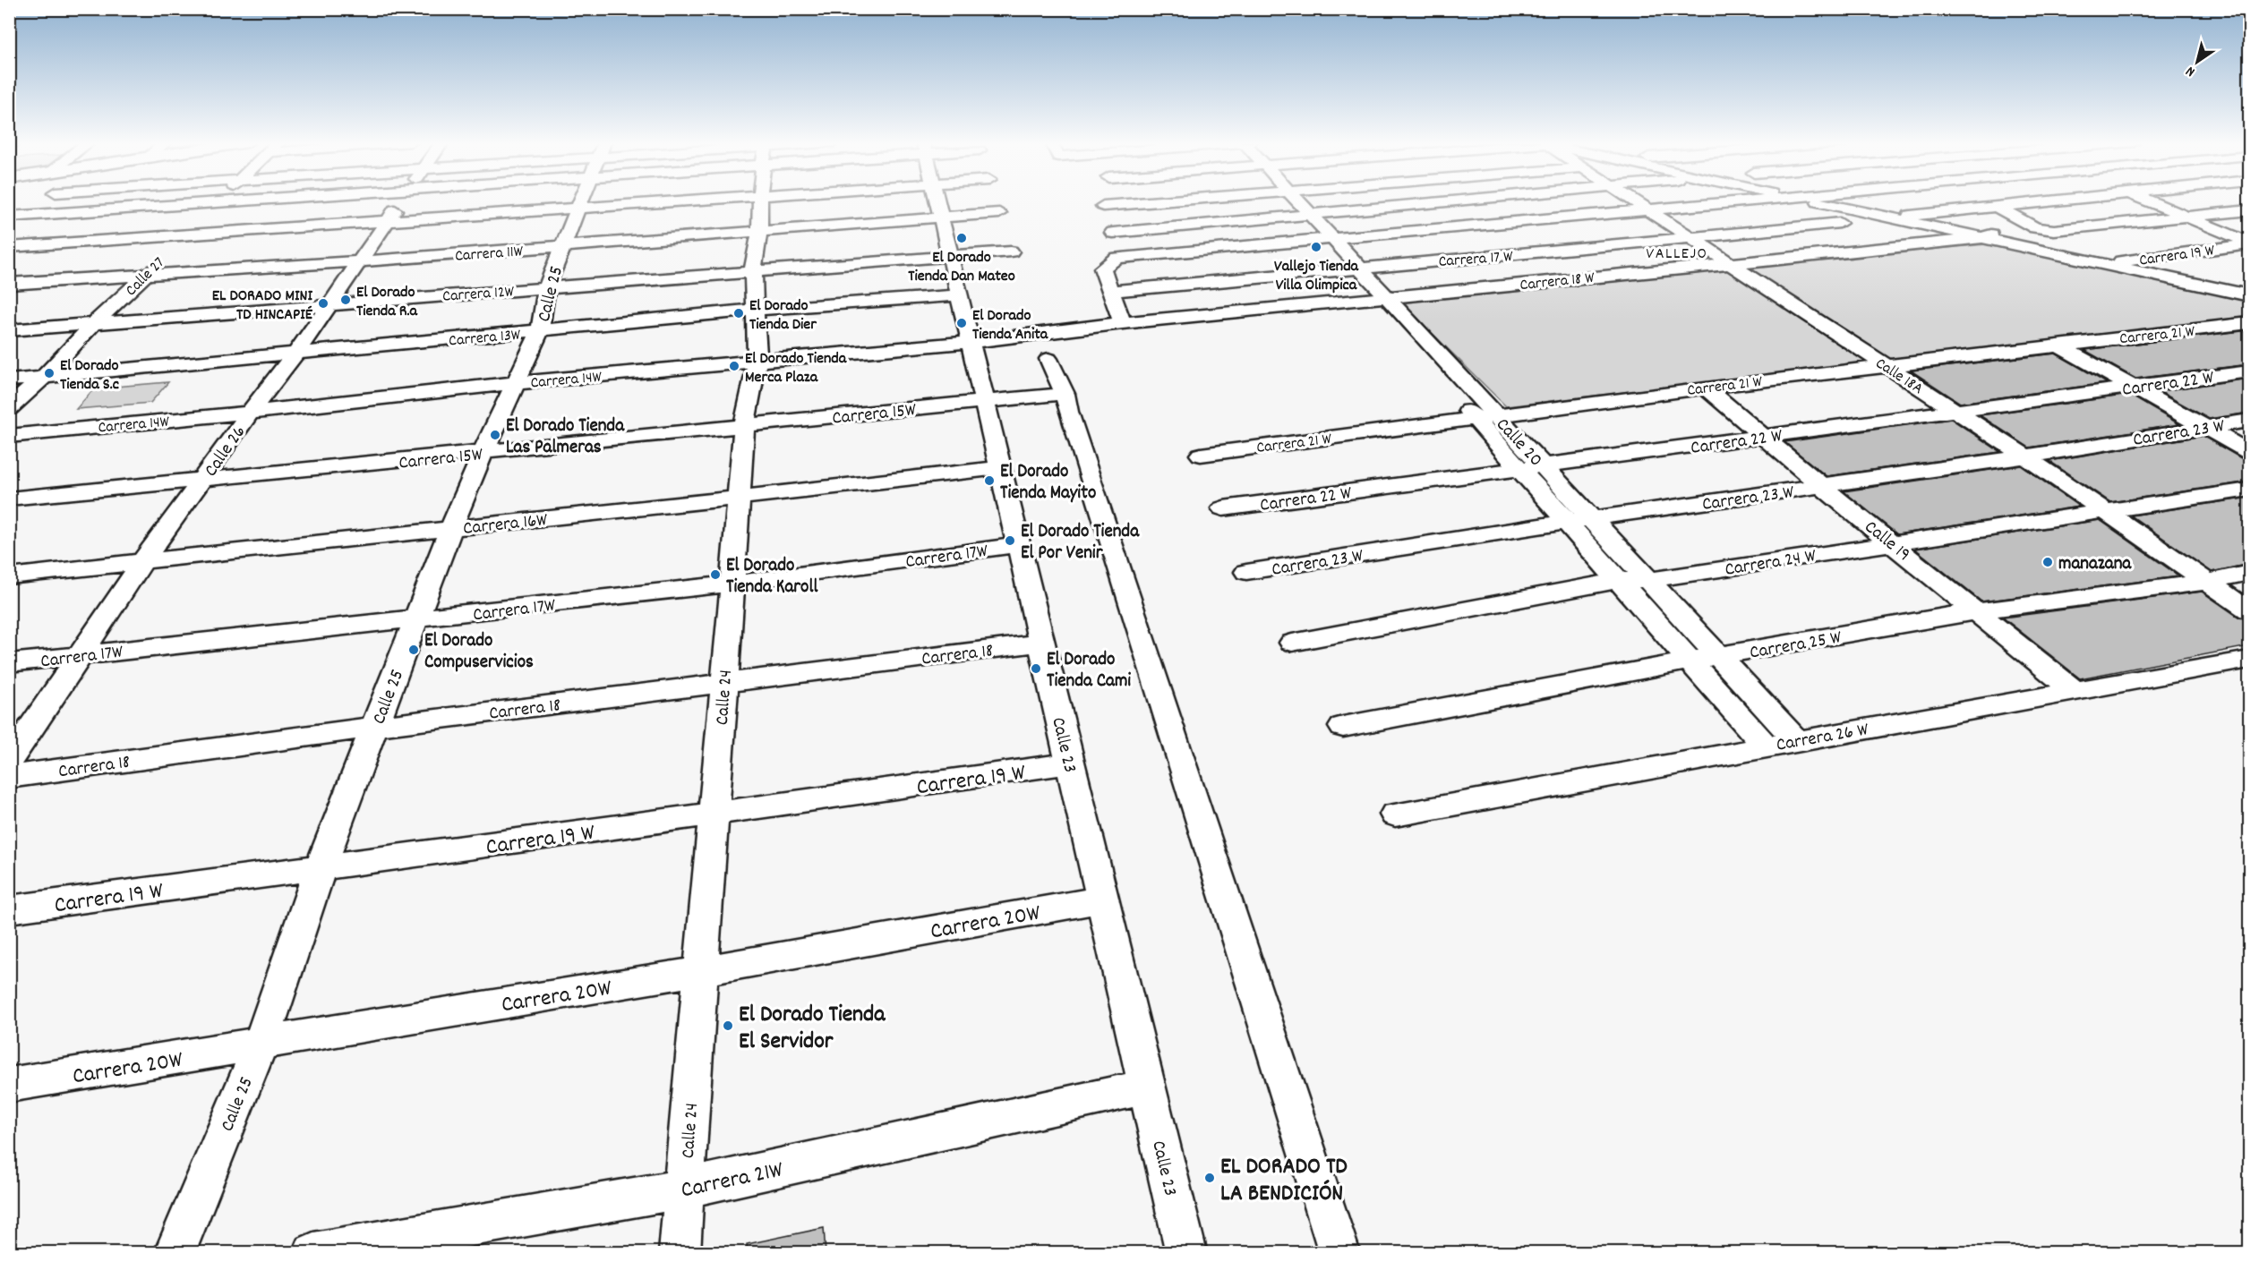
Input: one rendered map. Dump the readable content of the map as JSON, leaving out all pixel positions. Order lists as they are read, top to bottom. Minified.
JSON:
{"streets":{"street":["Carrera 11W","Carrera 19 W","Carrera 17 W","Calle 27","Carrera 18 W","Carrera 12W","Calle 25","Carrera 21 W","Carrera 13W","Calle 18A","Carrera 14W","Carrera 22 W","Carrera 15W","Carrera 23 W","Calle 20","Calle 26","Carrera 16W","Calle 19","Carrera 17W","Carrera 24 W","Carrera 25 W","Carrera 18","Calle 24","Carrera 26 W","Calle 23","Carrera 20W","Carrera 21W"]},"crossings":[["Carrera 11W","Calle 27"],["Carrera 11W","Calle 25"],["Carrera 11W","Calle 26"],["Carrera 11W","Calle 24"],["Carrera 11W","Calle 23"],["Carrera 19 W","Calle 25"],["Carrera 19 W","Calle 24"],["Carrera 19 W","Calle 23"],["Carrera 17 W","Calle 18A"],["Carrera 17 W","Calle 20"],["Calle 27","Carrera 12W"],["Calle 27","Carrera 13W"],["Carrera 18 W","Calle 18A"],["Carrera 18 W","Carrera 14W"],["Carrera 18 W","Calle 20"],["Carrera 12W","Calle 25"],["Carrera 12W","Calle 26"],["Carrera 12W","Calle 24"],["Carrera 12W","Calle 23"],["Calle 25","Carrera 13W"],["Calle 25","Carrera 14W"],["Calle 25","Carrera 15W"],["Calle 25","Carrera 16W"],["Calle 25","Carrera 17W"],["Calle 25","Carrera 18"],["Calle 25","Carrera 20W"],["Carrera 21 W","Calle 18A"],["Carrera 21 W","Calle 20"],["Carrera 21 W","Calle 19"],["Carrera 13W","Calle 26"],["Carrera 13W","Calle 24"],["Carrera 13W","Calle 23"],["Calle 18A","Carrera 22 W"],["Calle 18A","Carrera 23 W"],["Calle 18A","Carrera 24 W"],["Calle 18A","Carrera 25 W"],["Carrera 14W","Calle 26"],["Carrera 14W","Calle 24"],["Carrera 14W","Calle 23"],["Carrera 22 W","Calle 20"],["Carrera 22 W","Calle 19"],["Carrera 15W","Calle 26"],["Carrera 15W","Calle 24"],["Carrera 15W","Calle 23"],["Carrera 23 W","Calle 20"],["Carrera 23 W","Calle 19"],["Calle 20","Carrera 24 W"],["Calle 20","Carrera 25 W"],["Calle 20","Carrera 26 W"],["Calle 26","Carrera 16W"],["Calle 26","Carrera 17W"],["Carrera 16W","Calle 24"],["Carrera 16W","Calle 23"],["Calle 19","Carrera 24 W"],["Calle 19","Carrera 25 W"],["Calle 19","Carrera 26 W"],["Carrera 17W","Calle 24"],["Carrera 17W","Calle 23"],["Carrera 18","Calle 24"],["Carrera 18","Calle 23"],["Calle 24","Carrera 20W"],["Calle 24","Carrera 21W"],["Calle 23","Carrera 20W"],["Calle 23","Carrera 21W"]],"districts":["VALLEJO"],"places":["El Dorado Tienda Dan Mateo","Vallejo Tienda Villa Olimpica","El Dorado Tienda R.a","EL DORADO MINI TD HINCAPIÉ","El Dorado Tienda Dier","El Dorado Tienda Anita","El Dorado Tienda Merca Plaza","El Dorado Tienda S.c","El Dorado Tienda Las Palmeras","El Dorado Tienda Mayito","El Dorado Tienda El Por Venir","manazana","El Dorado Tienda Karoll","El Dorado Compuservicios","El Dorado Tienda Cami","El Dorado Tienda El Servidor","EL DORADO TD LA BENDICIÓN"],"north":"bottom left"}
